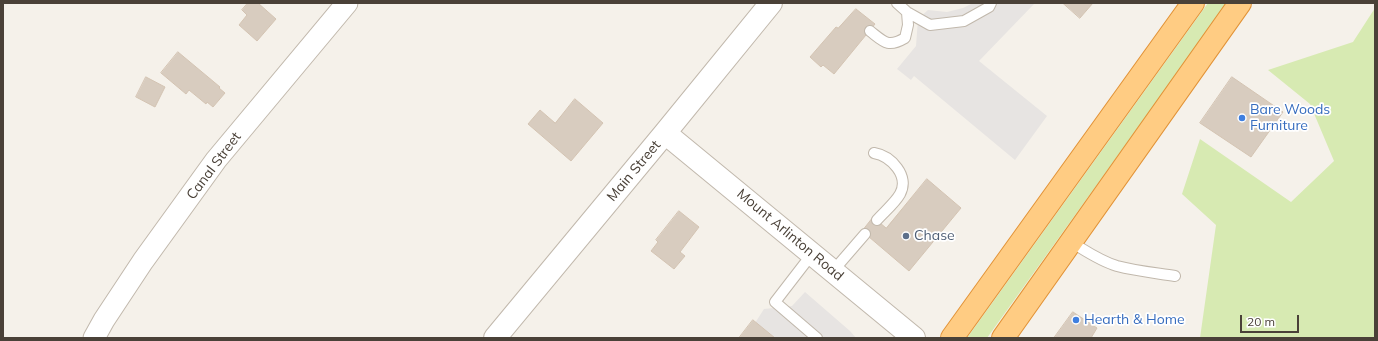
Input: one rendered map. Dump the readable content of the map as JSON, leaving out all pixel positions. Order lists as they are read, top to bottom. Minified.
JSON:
{"streets":{"street":["Canal Street","Main Street","Mount Arlinton Road"]},"crossings":[["Main Street","Mount Arlinton Road"]],"places":["Bare Woods Furniture","Chase","Hearth & Home"],"scale_bar":"20 m"}
